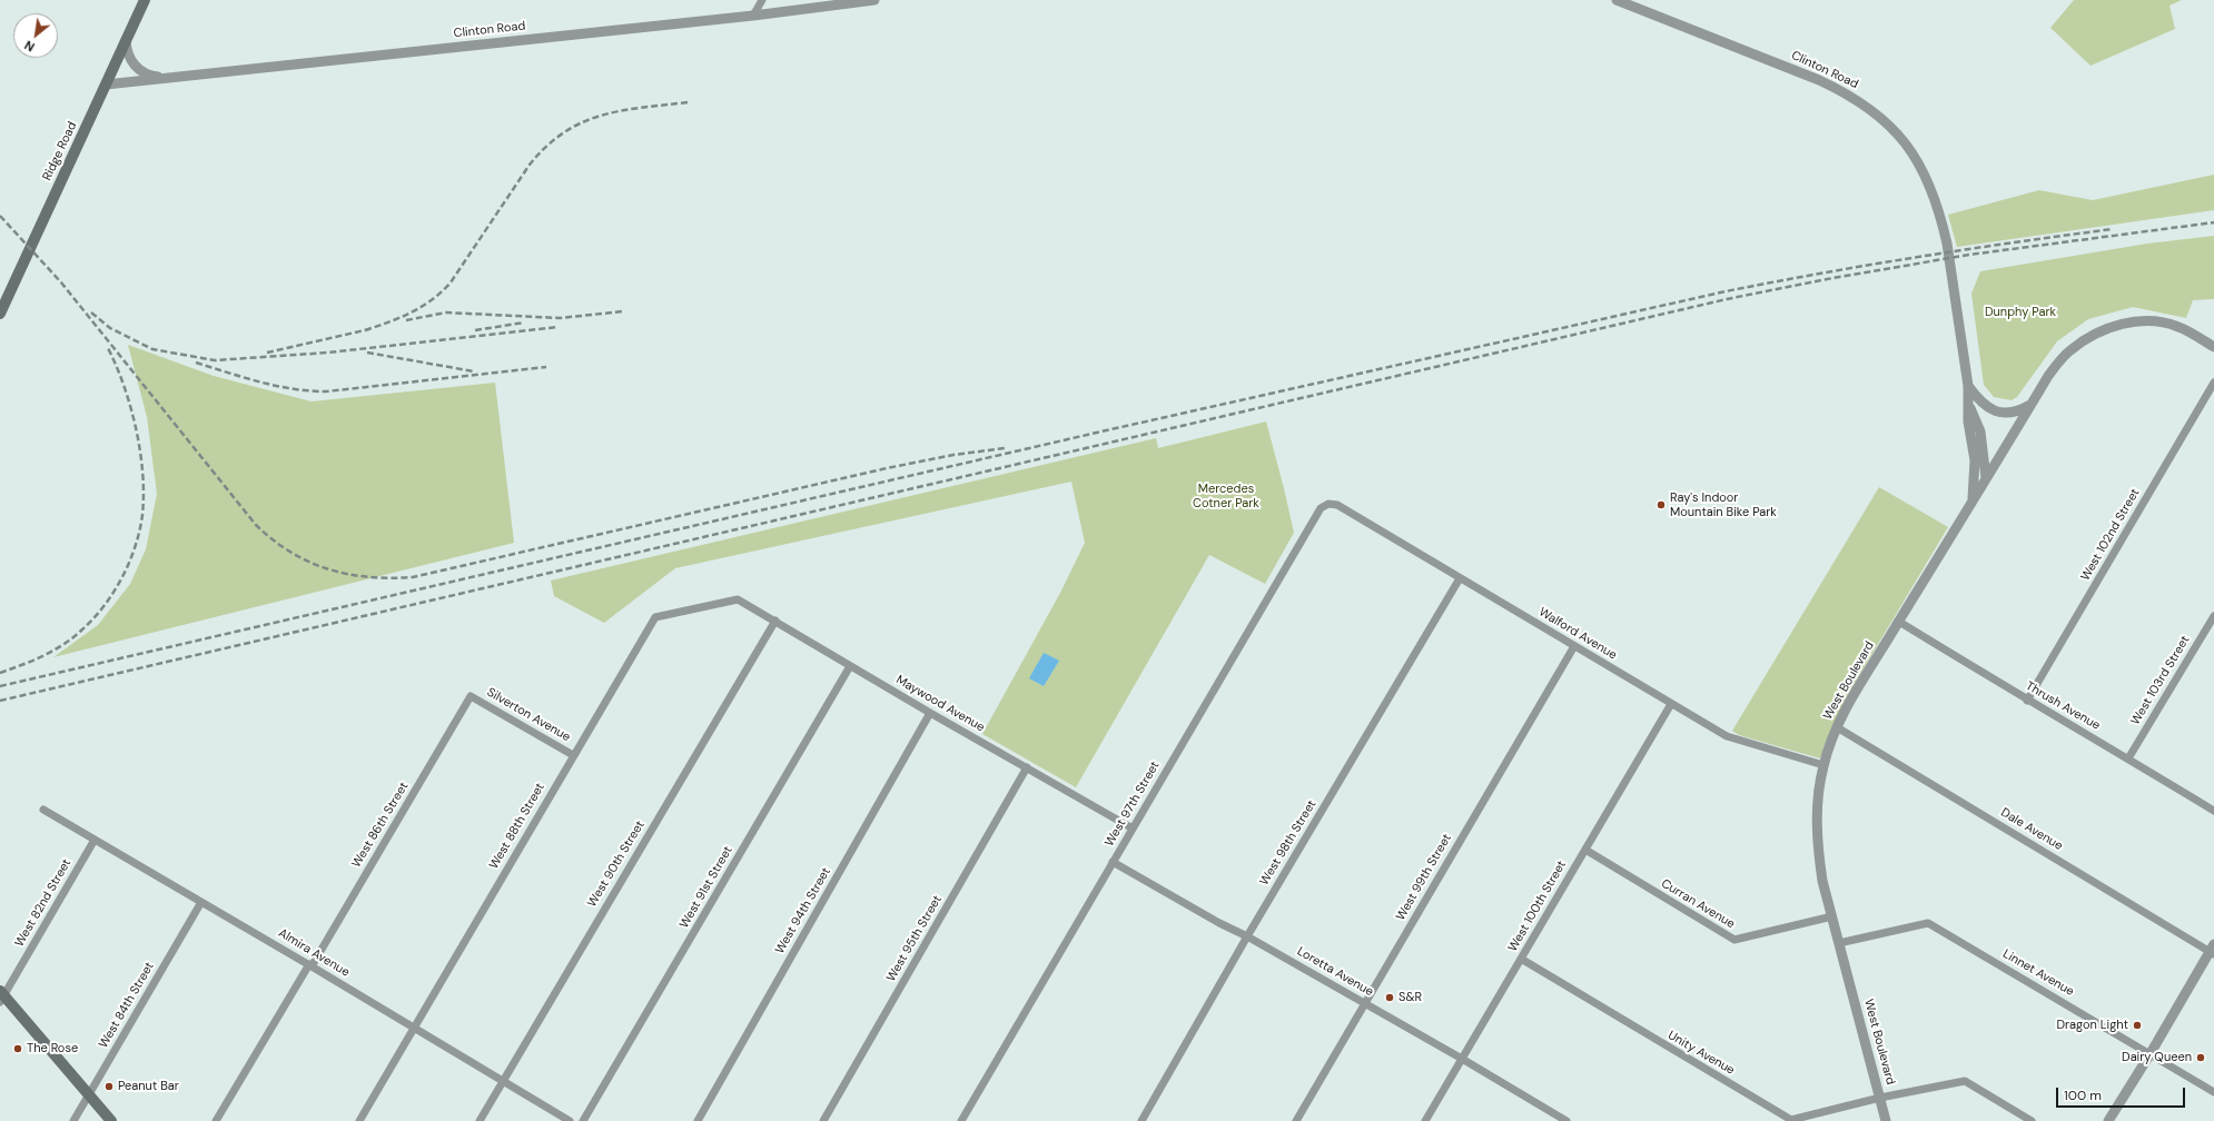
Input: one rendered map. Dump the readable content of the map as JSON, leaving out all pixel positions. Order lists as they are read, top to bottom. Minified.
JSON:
{"streets":{"main road":["Ridge Road"],"street":["Clinton Road","West 102nd Street","Walford Avenue","West Boulevard","West 103rd Street","Maywood Avenue","Thrush Avenue","Silverton Avenue","West 97th Street","West 86th Street","West 88th Street","Dale Avenue","West 98th Street","West 90th Street","West 99th Street","West 91st Street","West 82nd Street","Curran Avenue","West 100th Street","West 94th Street","West 95th Street","Almira Avenue","Loretta Avenue","Linnet Avenue","West 84th Street","Unity Avenue"]},"crossings":[["Clinton Road","Ridge Road"],["Clinton Road","West Boulevard"],["West 102nd Street","Thrush Avenue"],["Walford Avenue","West Boulevard"],["Walford Avenue","West 97th Street"],["Walford Avenue","West 98th Street"],["Walford Avenue","West 99th Street"],["Walford Avenue","West 100th Street"],["West Boulevard","Thrush Avenue"],["West Boulevard","Dale Avenue"],["West Boulevard","Curran Avenue"],["West Boulevard","Linnet Avenue"],["West Boulevard","Unity Avenue"],["West 103rd Street","Thrush Avenue"],["Maywood Avenue","West 97th Street"],["Maywood Avenue","West 88th Street"],["Maywood Avenue","West 90th Street"],["Maywood Avenue","West 91st Street"],["Maywood Avenue","West 94th Street"],["Maywood Avenue","West 95th Street"],["Silverton Avenue","West 86th Street"],["Silverton Avenue","West 88th Street"],["West 97th Street","Loretta Avenue"],["West 86th Street","Almira Avenue"],["West 88th Street","Almira Avenue"],["West 98th Street","Loretta Avenue"],["West 90th Street","Almira Avenue"],["West 99th Street","Loretta Avenue"],["West 82nd Street","Almira Avenue"],["Curran Avenue","West 100th Street"],["West 100th Street","Loretta Avenue"],["West 100th Street","Unity Avenue"],["Almira Avenue","West 84th Street"]],"parks":["Dunphy Park","Mercedes Cotner Park"],"places":["Ray's Indoor Mountain Bike Park","S&R","Dragon Light","The Rose","Dairy Queen","Peanut Bar"],"scale_bar":"100 m","north":"bottom left"}
